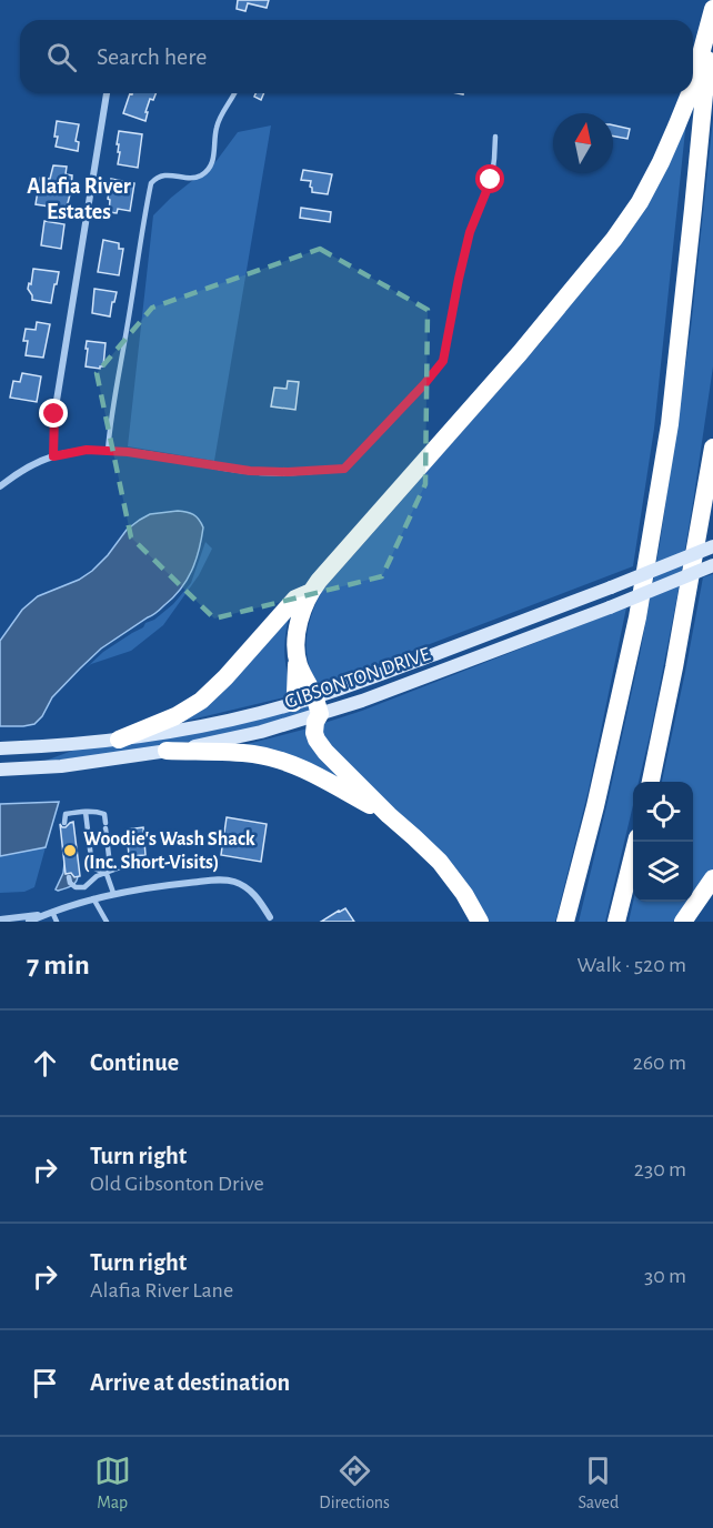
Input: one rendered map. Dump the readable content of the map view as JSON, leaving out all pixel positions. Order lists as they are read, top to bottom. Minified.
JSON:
{"streets":{"main road":["GIBSONTON DRIVE"]},"districts":["Alafia River Estates"],"places":["Woodie's Wash Shack (Inc. Short-Visits)"],"north":"top","page":{"search":"Search here","heading":["7 min","Walk · 520 m"],"list":[["Continue","260 m"],["Turn right","Old Gibsonton Drive","230 m"],["Turn right","Alafia River Lane","30 m"],"Arrive at destination"],"nav":["Map","Directions","Saved"]}}
